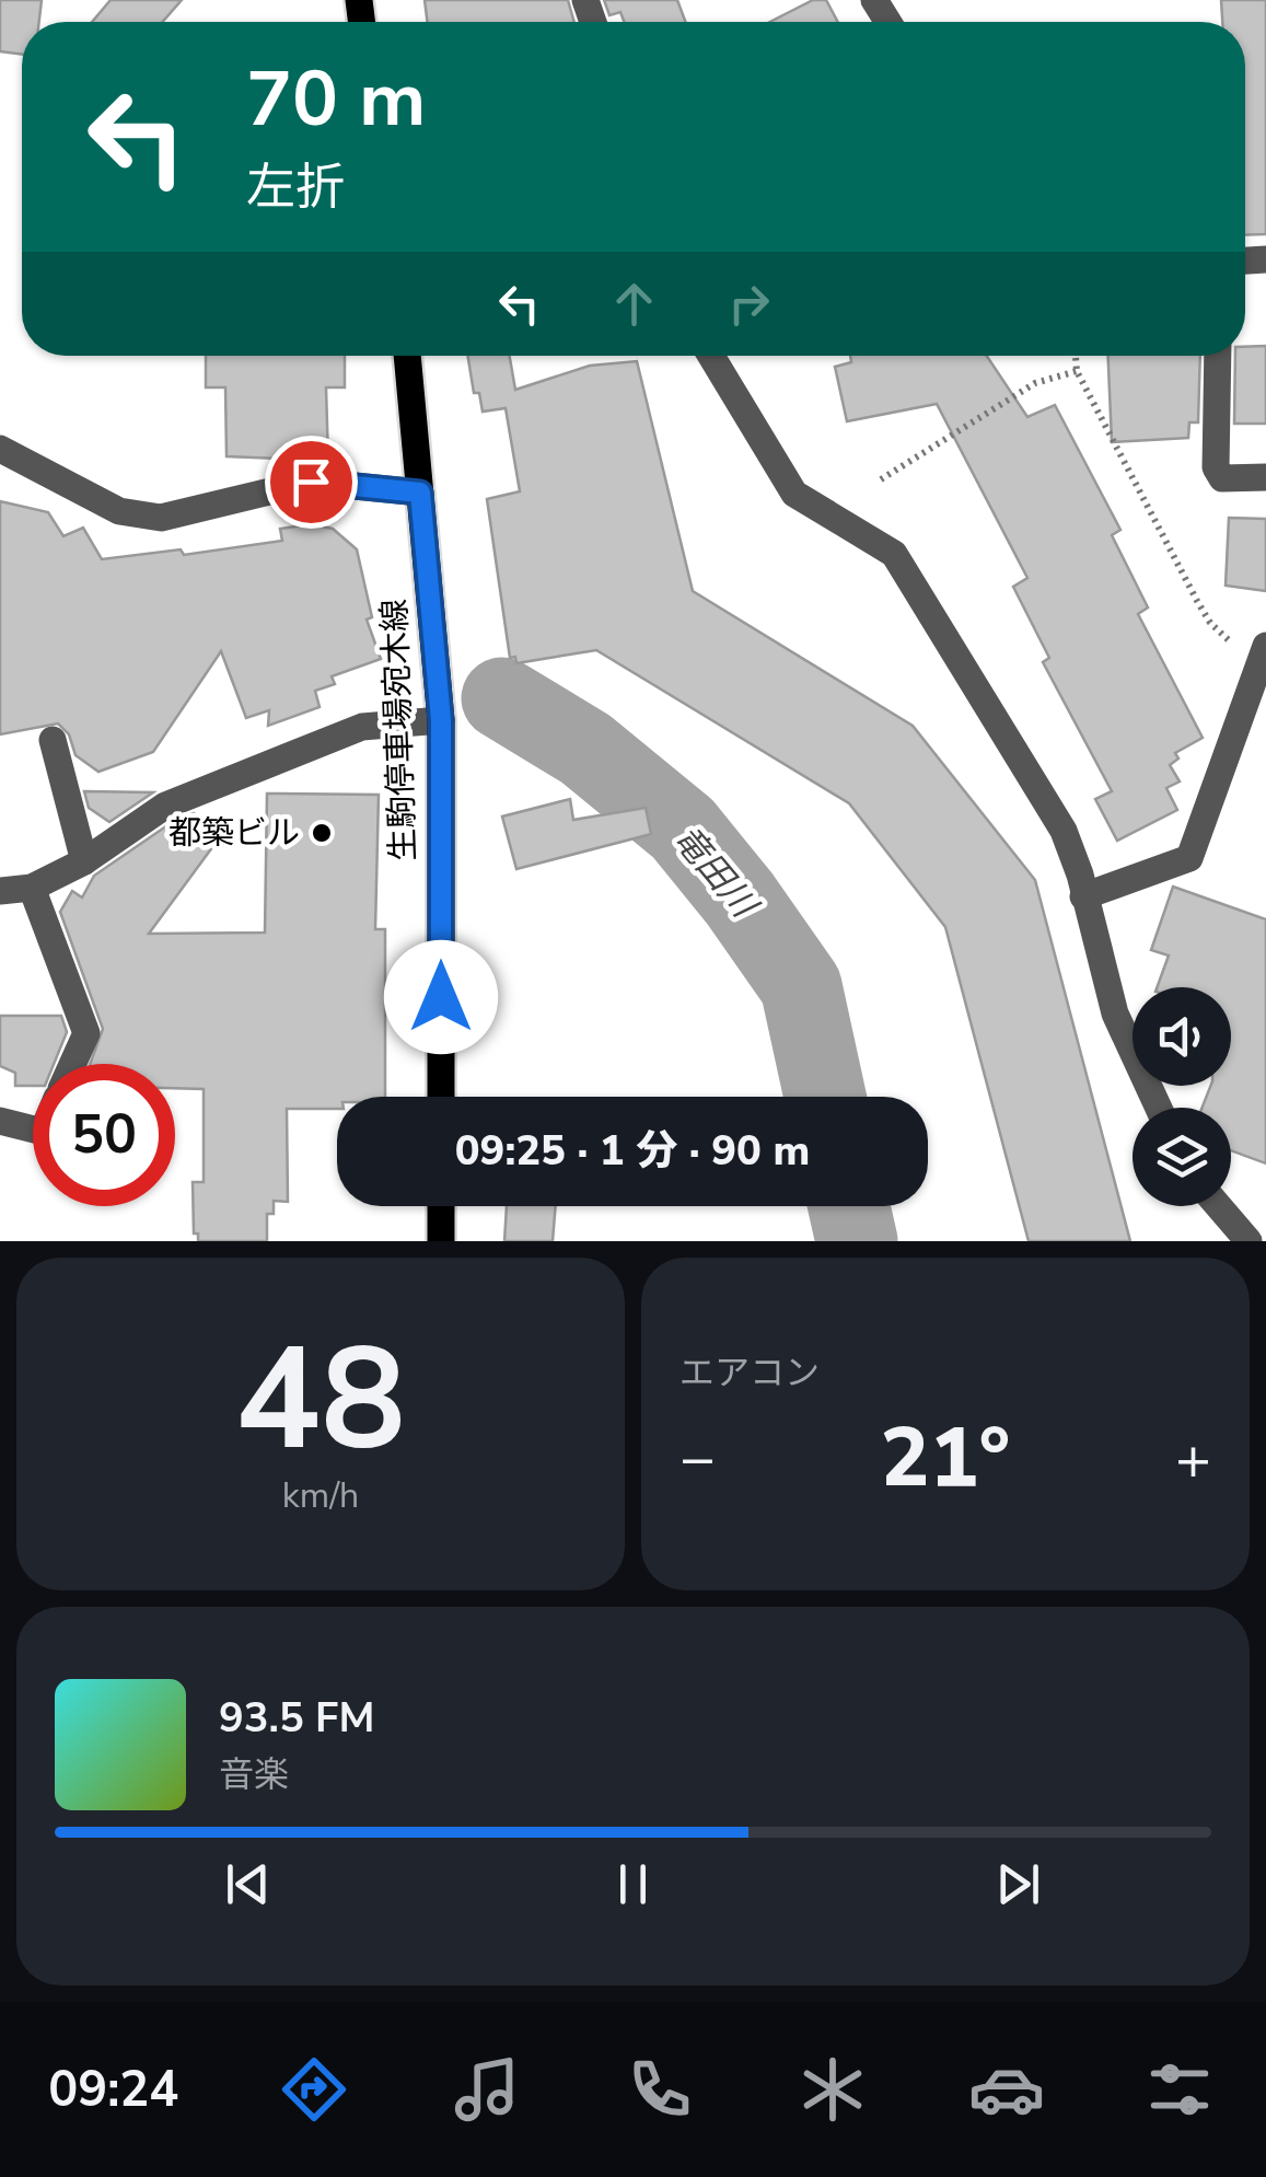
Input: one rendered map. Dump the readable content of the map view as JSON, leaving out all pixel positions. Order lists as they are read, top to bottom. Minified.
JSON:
{"streets":{"main road":["生駒停車場宛木線"]},"water":["竜田川"],"places":["都築ビル"],"page":{"turn":["70 m","左折"],"limit":"50","trip":"09:25 · 1 分 · 90 m","tile":[["48","km/h"],"エアコン"],"heat":["−","21°","+"],"song":["93.5 FM","音楽"],"tabs":"09:24"}}
